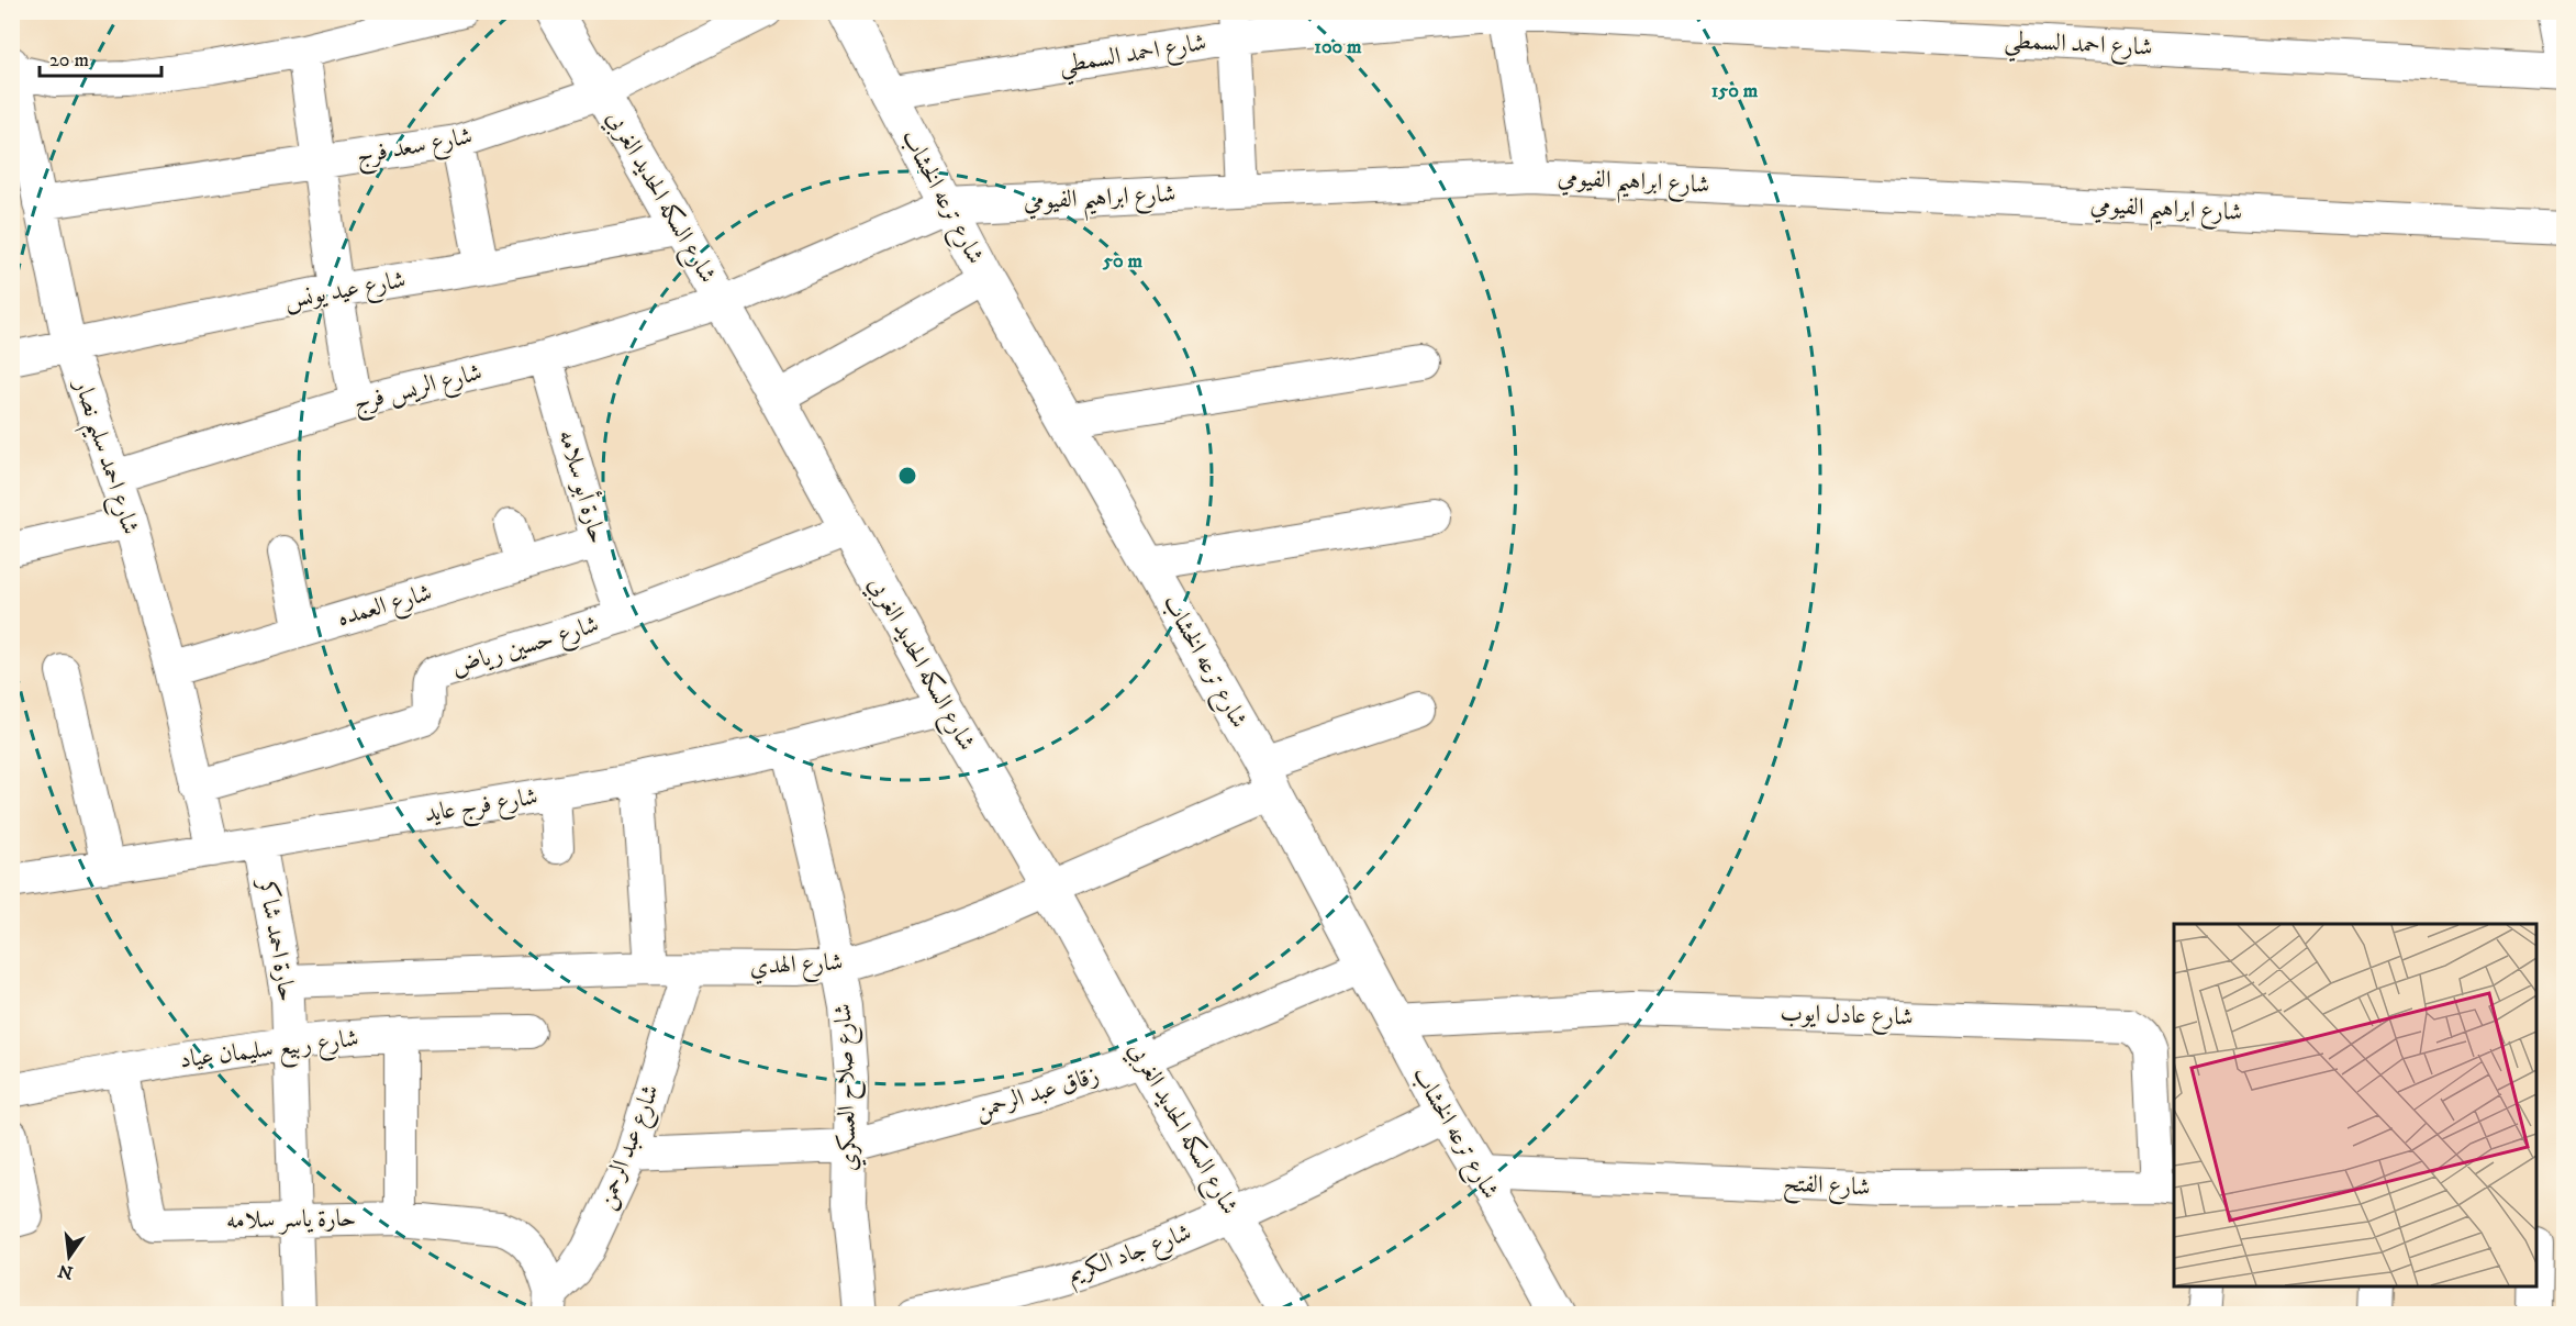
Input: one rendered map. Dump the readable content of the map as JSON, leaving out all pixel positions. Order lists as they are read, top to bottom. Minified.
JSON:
{"streets":{"street":["شارع احمد السمطي","شارع سعد فرج","شارع ابراهيم الفيومي","شارع السكه الحديد الغربي","شارع ترعه الخشاب","شارع عيد يونس","شارع الريس فرج","شارع احمد سليم نصار","حارة أبو سلامه","شارع العمده","شارع حسين رياض","شارع فرج عايد","حارة احمد شاكر","شارع الهدي","شارع عادل ايوب","شارع ربيع سليمان عياد","شارع صلاح العسكري","زقاق عبد الرحمن","شارع عبد الرحمن","شارع الفتح","حارة ياسر سلامه","شارع جاد الكريم"]},"crossings":[["شارع احمد السمطي","شارع ترعه الخشاب"],["شارع سعد فرج","شارع السكه الحديد الغربي"],["شارع سعد فرج","شارع احمد سليم نصار"],["شارع ابراهيم الفيومي","شارع السكه الحديد الغربي"],["شارع ابراهيم الفيومي","شارع ترعه الخشاب"],["شارع ابراهيم الفيومي","شارع الريس فرج"],["شارع السكه الحديد الغربي","شارع عيد يونس"],["شارع السكه الحديد الغربي","شارع الريس فرج"],["شارع السكه الحديد الغربي","شارع حسين رياض"],["شارع السكه الحديد الغربي","شارع فرج عايد"],["شارع السكه الحديد الغربي","شارع الهدي"],["شارع السكه الحديد الغربي","زقاق عبد الرحمن"],["شارع السكه الحديد الغربي","شارع جاد الكريم"],["شارع ترعه الخشاب","شارع الهدي"],["شارع ترعه الخشاب","شارع عادل ايوب"],["شارع ترعه الخشاب","زقاق عبد الرحمن"],["شارع ترعه الخشاب","شارع الفتح"],["شارع ترعه الخشاب","شارع جاد الكريم"],["شارع عيد يونس","شارع احمد سليم نصار"],["شارع الريس فرج","شارع احمد سليم نصار"],["شارع الريس فرج","حارة أبو سلامه"],["شارع احمد سليم نصار","شارع العمده"],["شارع احمد سليم نصار","شارع حسين رياض"],["شارع احمد سليم نصار","شارع فرج عايد"],["حارة أبو سلامه","شارع العمده"],["حارة أبو سلامه","شارع حسين رياض"],["شارع فرج عايد","حارة احمد شاكر"],["شارع فرج عايد","شارع صلاح العسكري"],["حارة احمد شاكر","شارع الهدي"],["حارة احمد شاكر","شارع ربيع سليمان عياد"],["حارة احمد شاكر","حارة ياسر سلامه"],["شارع الهدي","شارع صلاح العسكري"],["شارع الهدي","شارع عبد الرحمن"],["شارع عادل ايوب","شارع الفتح"],["شارع ربيع سليمان عياد","حارة ياسر سلامه"],["شارع صلاح العسكري","زقاق عبد الرحمن"],["زقاق عبد الرحمن","شارع عبد الرحمن"],["شارع عبد الرحمن","حارة ياسر سلامه"]],"scale_bar":"20 m","north":"bottom","rings":["100 m","150 m","50 m"]}
